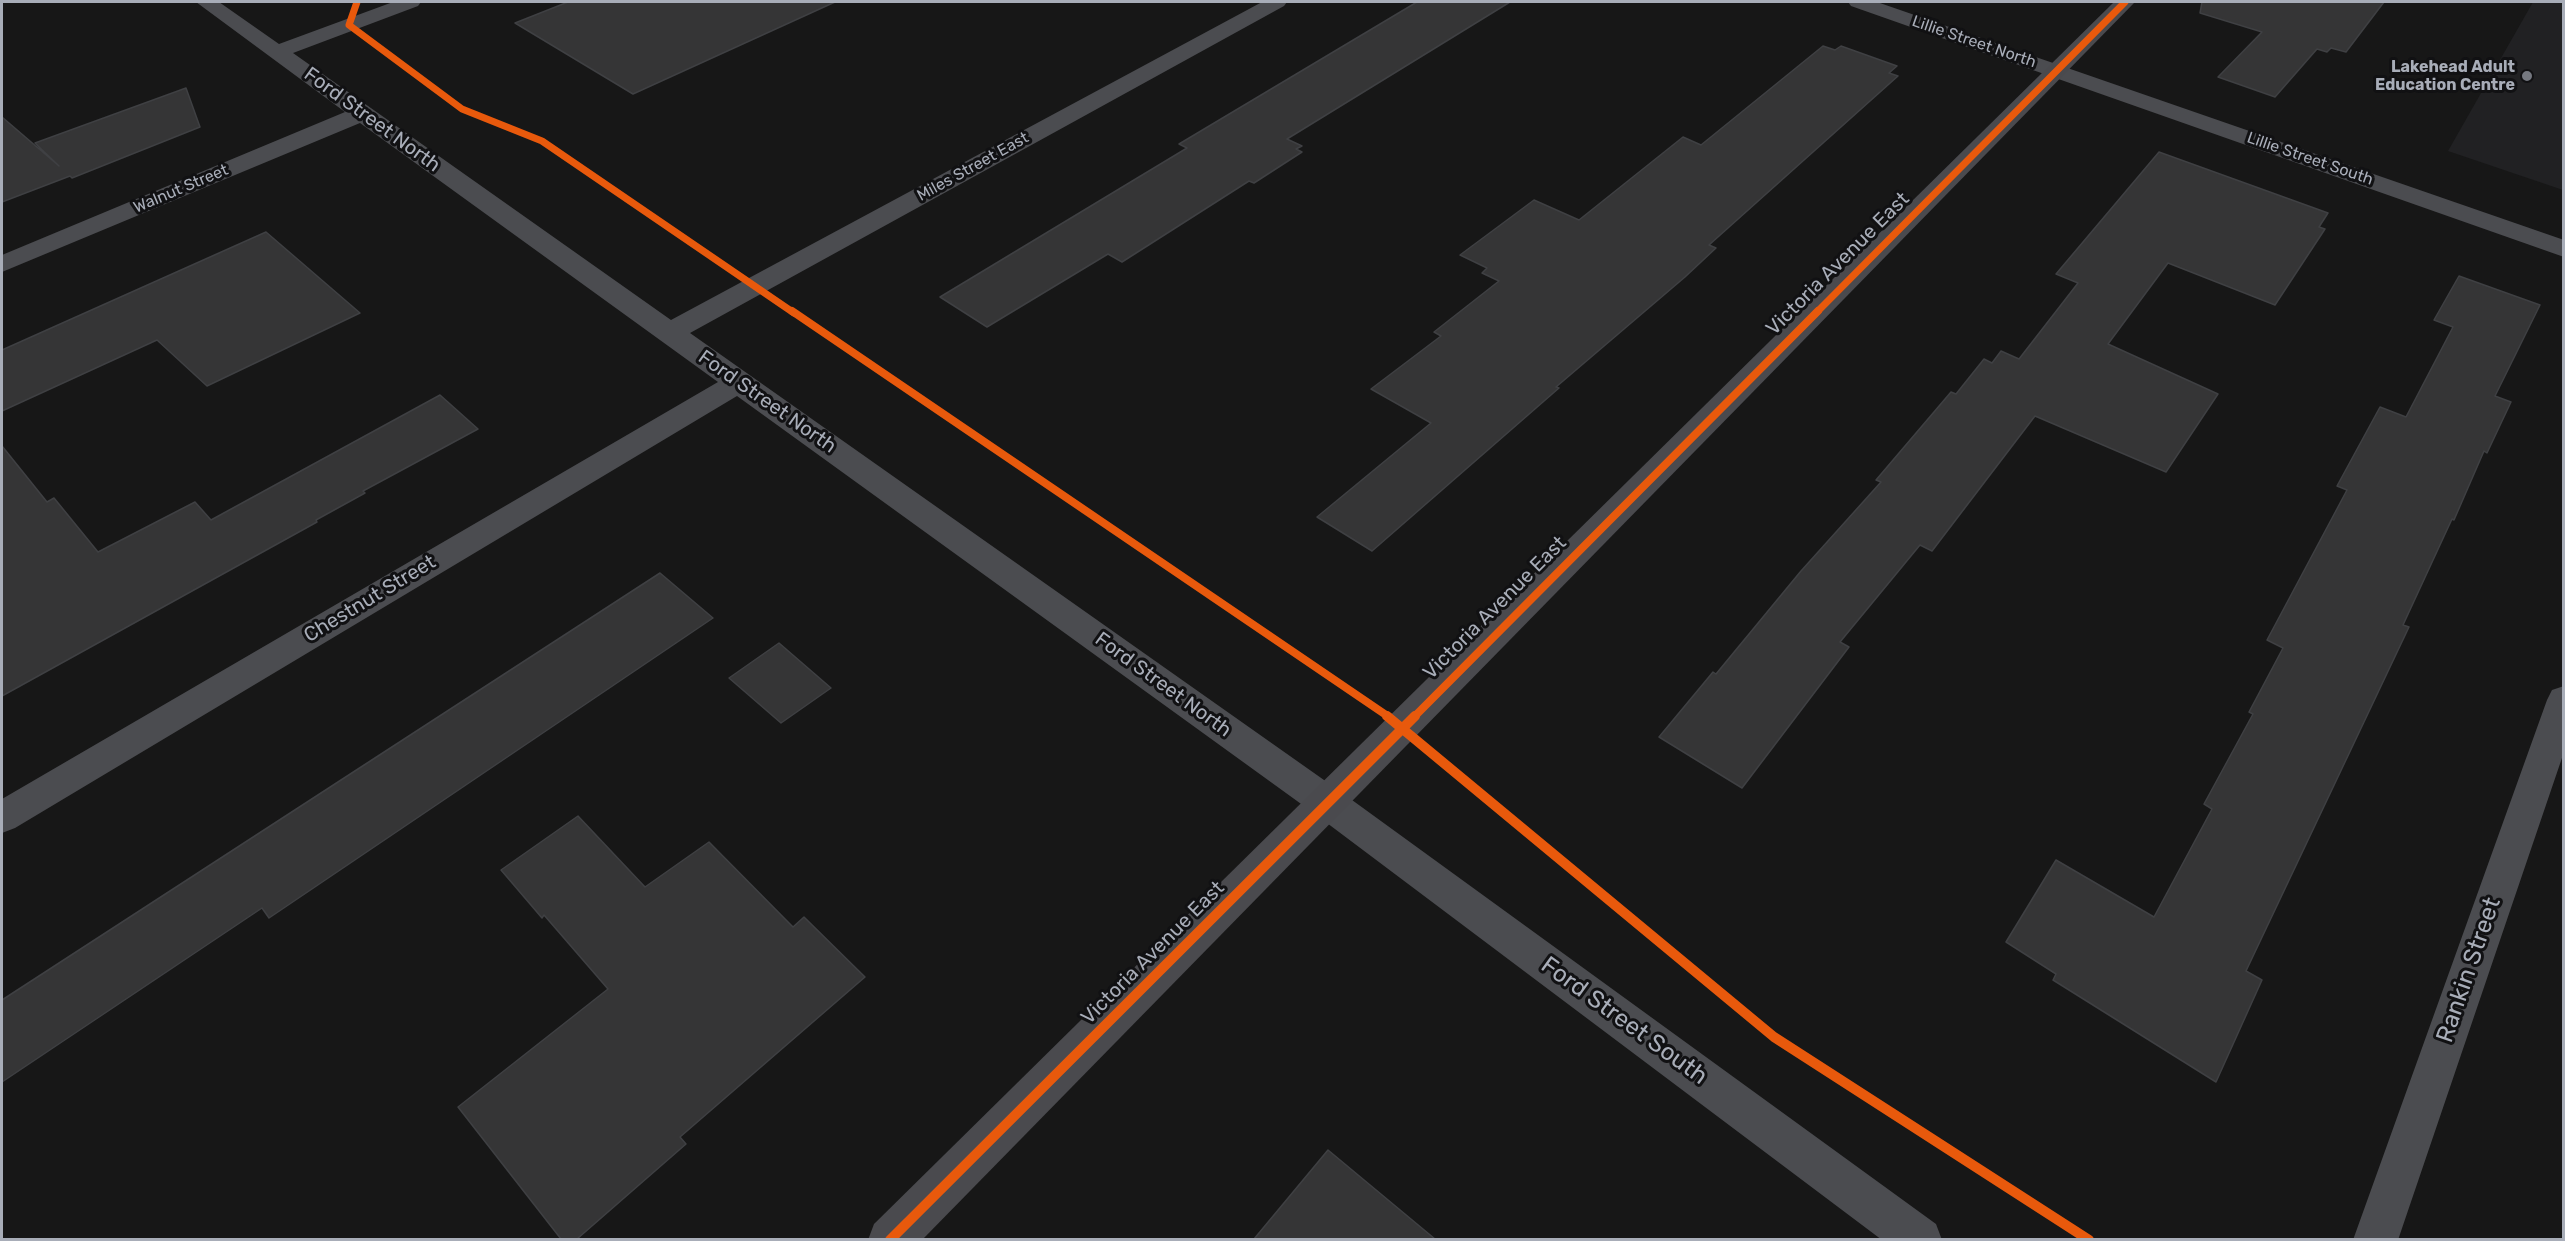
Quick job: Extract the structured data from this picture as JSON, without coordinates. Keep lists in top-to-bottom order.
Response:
{
  "streets": {
    "street": [
      "Lillie Street North",
      "Ford Street North",
      "Lillie Street South",
      "Miles Street East",
      "Walnut Street",
      "Victoria Avenue East",
      "Chestnut Street",
      "Rankin Street",
      "Ford Street South"
    ]
  },
  "crossings": [
    ["Lillie Street North", "Lillie Street South"],
    ["Lillie Street North", "Victoria Avenue East"],
    ["Ford Street North", "Miles Street East"],
    ["Ford Street North", "Walnut Street"],
    ["Ford Street North", "Victoria Avenue East"],
    ["Ford Street North", "Chestnut Street"],
    ["Ford Street North", "Ford Street South"],
    ["Lillie Street South", "Victoria Avenue East"],
    ["Victoria Avenue East", "Ford Street South"]
  ],
  "places": ["Lakehead Adult Education Centre"]
}
